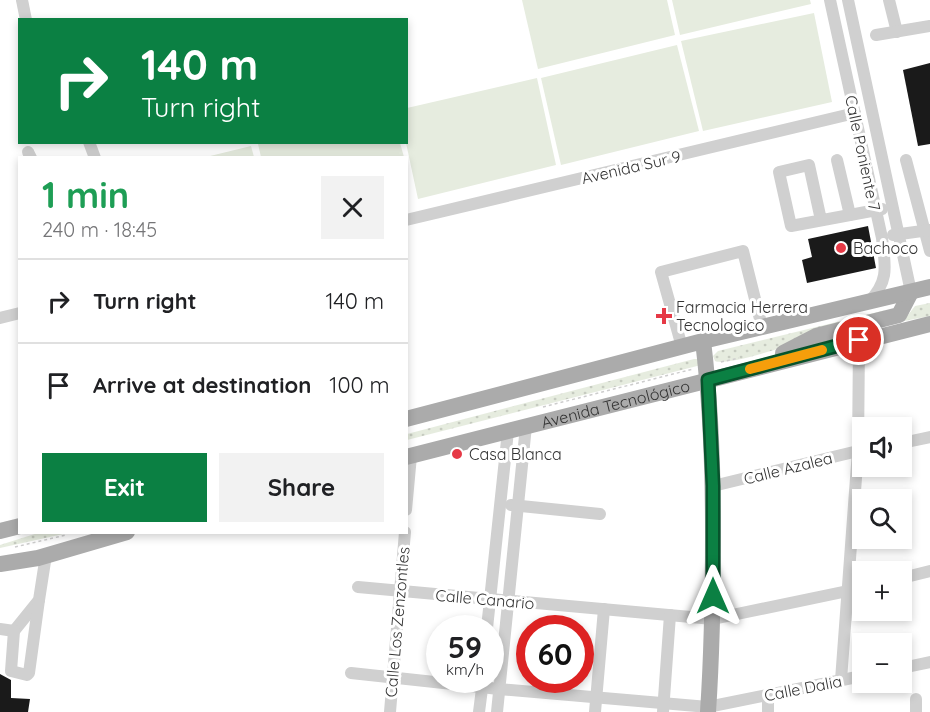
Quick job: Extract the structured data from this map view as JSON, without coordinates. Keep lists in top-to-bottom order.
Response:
{
  "streets": {
    "main road": ["Avenida Tecnológico"],
    "street": [
      "Calle Poniente 7",
      "Avenida Sur 9",
      "Calle Azalea",
      "Calle Canario",
      "Calle Los Zenzontles",
      "Calle Dalia"
    ]
  },
  "crossings": [
    ["Calle Poniente 7", "Avenida Sur 9"],
    ["Calle Canario", "Calle Los Zenzontles"],
    ["Calle Los Zenzontles", "Calle Dalia"]
  ],
  "places": {
    "other": ["Bachoco", "Casa Blanca"],
    "health": ["Farmacia Herrera Tecnologico"]
  },
  "page": {
    "turn": ["140 m", "Turn right"],
    "heading": ["1 min", "240 m · 18:45"],
    "list": [
      {
        "name": "Turn right",
        "value": "140 m"
      },
      {
        "name": "Arrive at destination",
        "value": "100 m"
      }
    ],
    "map_buttons": ["+", "−"],
    "buttons": ["Exit", "Share"],
    "speed": "59 km/h",
    "limit": "60"
  }
}
